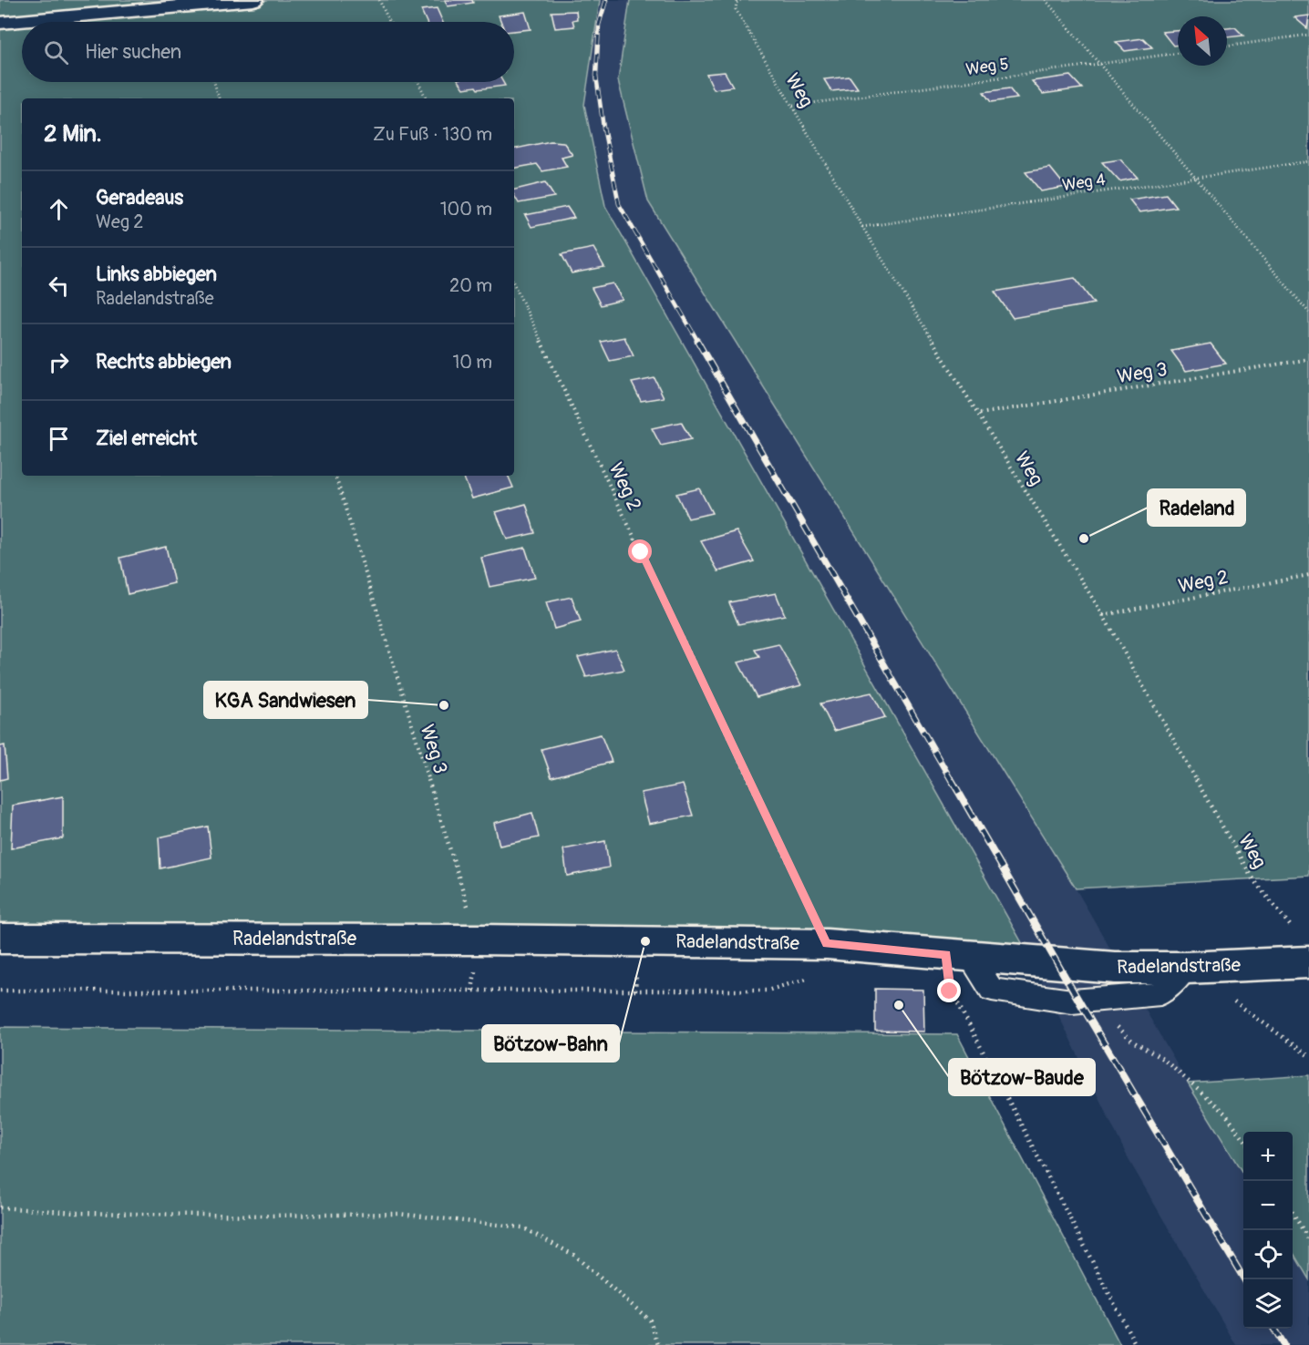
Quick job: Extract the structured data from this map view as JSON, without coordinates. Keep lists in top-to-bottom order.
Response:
{
  "streets": {
    "street": ["Radelandstraße"],
    "path": [
      "Weg 5",
      "Weg",
      "Weg 4",
      "Weg 3",
      "Weg 2"
    ]
  },
  "crossings": [
    ["Weg 5", "Weg"],
    ["Weg", "Weg 4"],
    ["Weg", "Weg 3"],
    ["Weg", "Weg 2"],
    ["Weg", "Radelandstraße"],
    ["Weg 3", "Radelandstraße"],
    ["Weg 2", "Radelandstraße"]
  ],
  "places": [
    "Radeland",
    "KGA Sandwiesen",
    "Bötzow-Bahn",
    "Bötzow-Baude"
  ],
  "north": "top left",
  "page": {
    "search": "Hier suchen",
    "heading": ["2 Min.", "Zu Fuß · 130 m"],
    "list": [
      ["Geradeaus", "Weg 2", "100 m"],
      ["Links abbiegen", "Radelandstraße", "20 m"],
      ["Rechts abbiegen", "10 m"],
      "Ziel erreicht"
    ],
    "map_buttons": ["+", "−"]
  }
}
